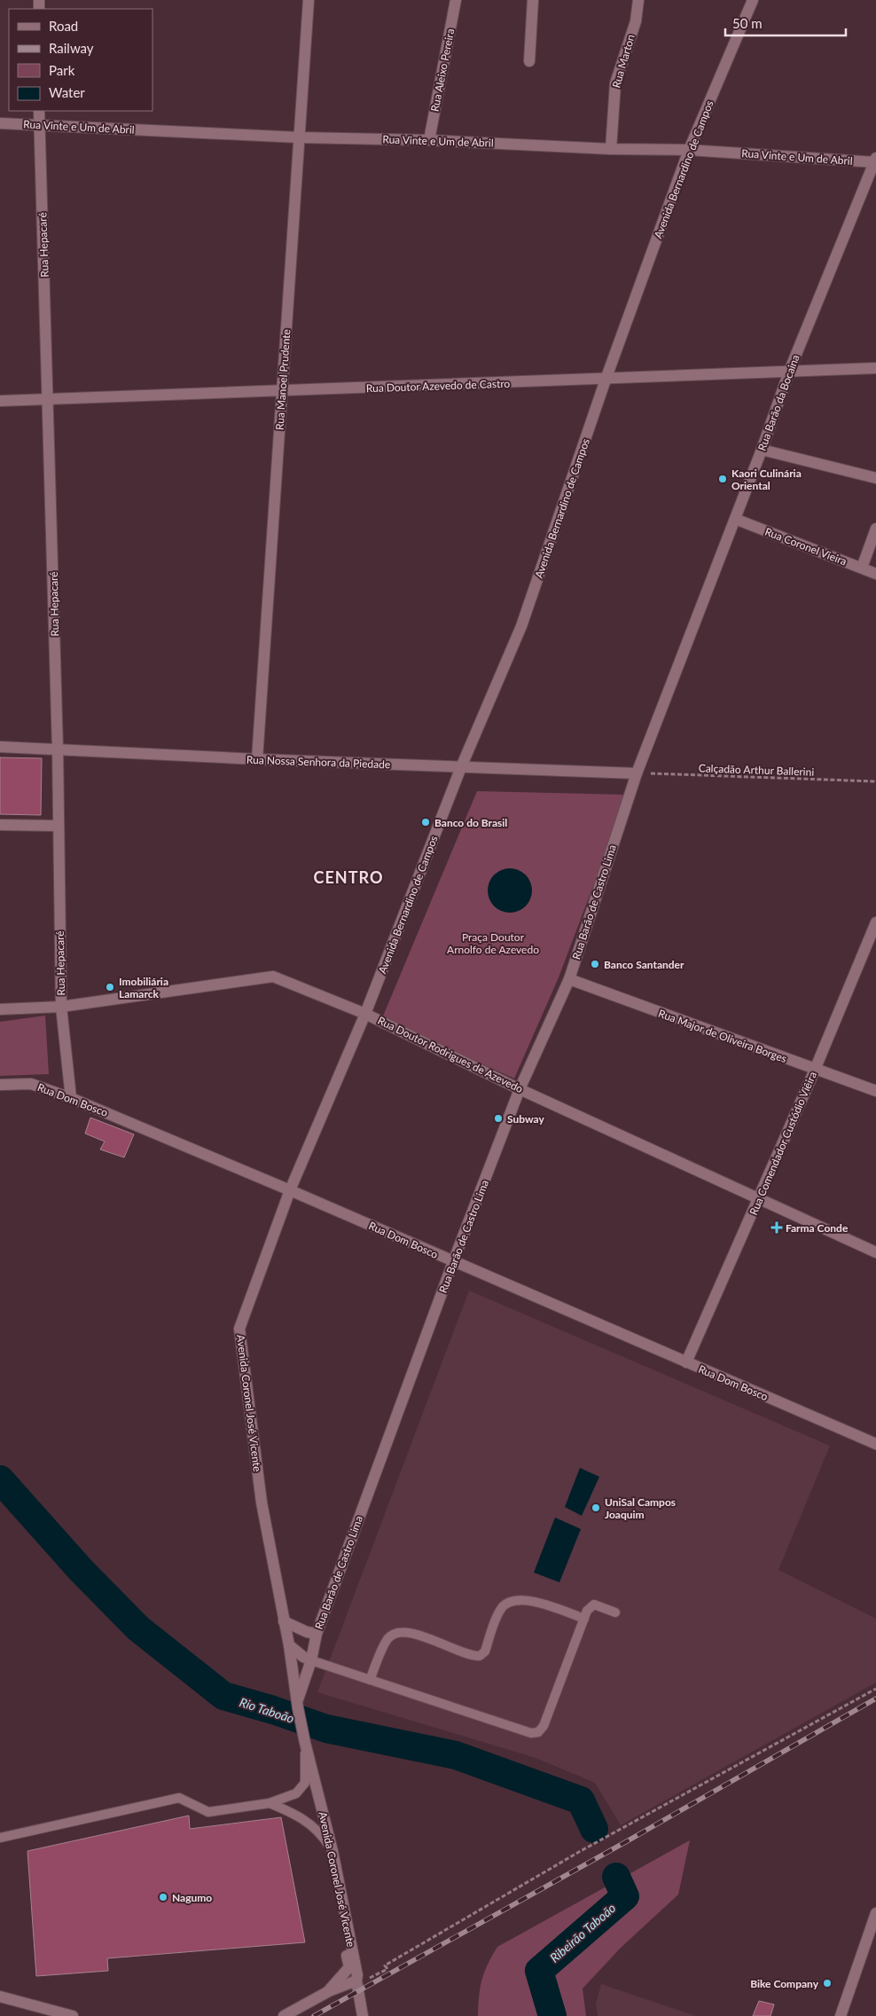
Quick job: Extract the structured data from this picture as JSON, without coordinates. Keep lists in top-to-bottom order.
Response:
{
  "streets": {
    "street": [
      "Rua Marton",
      "Rua Aleixo Pereira",
      "Rua Vinte e Um de Abril",
      "Avenida Bernardino de Campos",
      "Rua Hepacaré",
      "Rua Manoel Prudente",
      "Rua Doutor Azevedo de Castro",
      "Rua Barão da Bocaina",
      "Rua Coronel Vieira",
      "Rua Nossa Senhora da Piedade",
      "Rua Barão de Castro Lima",
      "Rua Major de Oliveira Borges",
      "Rua Doutor Rodrigues de Azevedo",
      "Rua Dom Bosco",
      "Rua Comendador Custódio Viêira",
      "Avenida Coronel José Vicente"
    ],
    "path": ["Calçadão Arthur Ballerini"]
  },
  "crossings": [
    ["Rua Marton", "Rua Vinte e Um de Abril"],
    ["Rua Aleixo Pereira", "Rua Vinte e Um de Abril"],
    ["Rua Vinte e Um de Abril", "Avenida Bernardino de Campos"],
    ["Rua Vinte e Um de Abril", "Rua Hepacaré"],
    ["Rua Vinte e Um de Abril", "Rua Manoel Prudente"],
    ["Rua Vinte e Um de Abril", "Rua Barão da Bocaina"],
    ["Avenida Bernardino de Campos", "Rua Doutor Azevedo de Castro"],
    ["Avenida Bernardino de Campos", "Rua Nossa Senhora da Piedade"],
    ["Avenida Bernardino de Campos", "Rua Doutor Rodrigues de Azevedo"],
    ["Avenida Bernardino de Campos", "Avenida Coronel José Vicente"],
    ["Rua Hepacaré", "Rua Doutor Azevedo de Castro"],
    ["Rua Hepacaré", "Rua Nossa Senhora da Piedade"],
    ["Rua Hepacaré", "Rua Doutor Rodrigues de Azevedo"],
    ["Rua Hepacaré", "Rua Dom Bosco"],
    ["Rua Manoel Prudente", "Rua Doutor Azevedo de Castro"],
    ["Rua Manoel Prudente", "Rua Nossa Senhora da Piedade"],
    ["Rua Doutor Azevedo de Castro", "Rua Barão da Bocaina"],
    ["Rua Barão da Bocaina", "Rua Coronel Vieira"],
    ["Rua Barão da Bocaina", "Rua Nossa Senhora da Piedade"],
    ["Rua Barão da Bocaina", "Calçadão Arthur Ballerini"],
    ["Rua Barão da Bocaina", "Rua Barão de Castro Lima"],
    ["Rua Nossa Senhora da Piedade", "Calçadão Arthur Ballerini"],
    ["Rua Nossa Senhora da Piedade", "Rua Barão de Castro Lima"],
    ["Calçadão Arthur Ballerini", "Rua Barão de Castro Lima"],
    ["Rua Barão de Castro Lima", "Rua Major de Oliveira Borges"],
    ["Rua Barão de Castro Lima", "Rua Doutor Rodrigues de Azevedo"],
    ["Rua Barão de Castro Lima", "Rua Dom Bosco"],
    ["Rua Barão de Castro Lima", "Avenida Coronel José Vicente"],
    ["Rua Major de Oliveira Borges", "Rua Comendador Custódio Viêira"],
    ["Rua Doutor Rodrigues de Azevedo", "Rua Comendador Custódio Viêira"],
    ["Rua Doutor Rodrigues de Azevedo", "Avenida Coronel José Vicente"],
    ["Rua Dom Bosco", "Rua Comendador Custódio Viêira"],
    ["Rua Dom Bosco", "Avenida Coronel José Vicente"]
  ],
  "districts": ["CENTRO"],
  "water": ["Rio Taboão", "Ribeirão Taboão"],
  "parks": ["Praça Doutor Arnolfo de Azevedo"],
  "places": {
    "other": [
      "Kaori Culinária Oriental",
      "Banco do Brasil",
      "Banco Santander",
      "Imobiliária Lamarck",
      "Subway",
      "UniSal Campos Joaquim",
      "Nagumo",
      "Bike Company"
    ],
    "health": ["Farma Conde"]
  },
  "legend": [
    "Road",
    "Railway",
    "Park",
    "Water"
  ],
  "scale_bar": "50 m"
}
